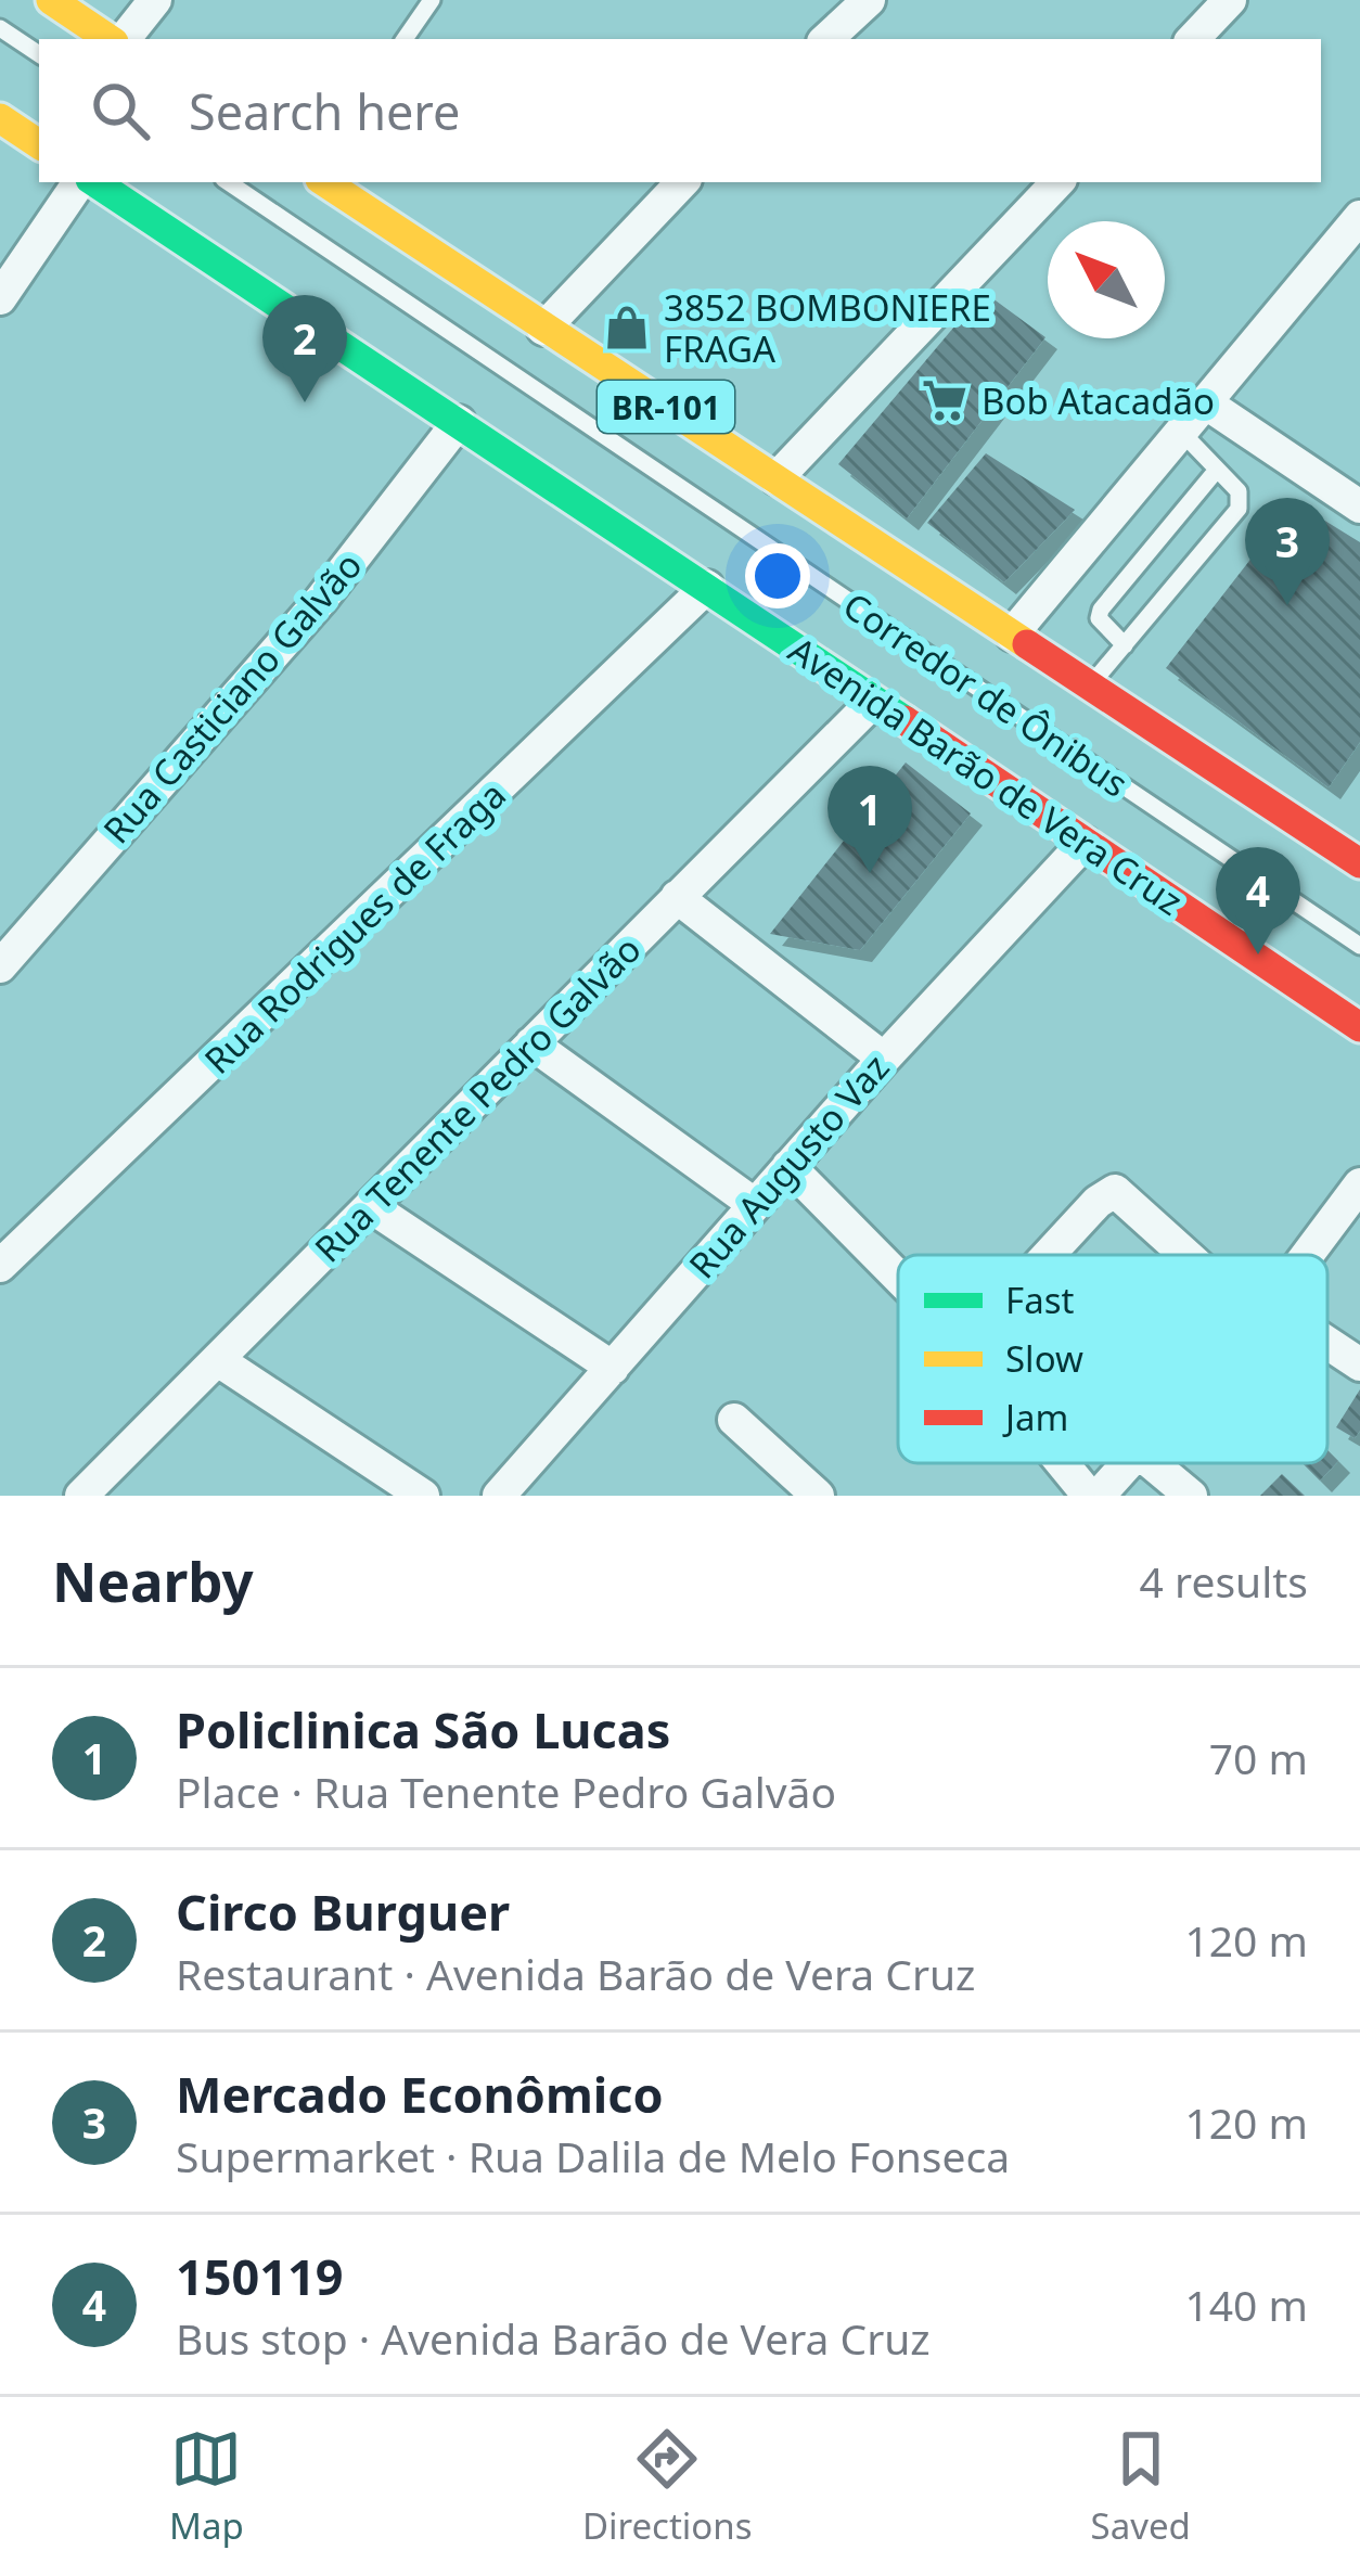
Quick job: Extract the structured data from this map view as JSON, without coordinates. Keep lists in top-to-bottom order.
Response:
{
  "streets": {
    "highway": ["BR-101", "Avenida Barão de Vera Cruz"],
    "street": [
      "Rua Casticiano Galvão",
      "Rua Rodrigues de Fraga",
      "Rua Tenente Pedro Galvão",
      "Rua Augusto Vaz"
    ],
    "lane": ["Corredor de Ônibus"]
  },
  "crossings": [
    ["Rua Casticiano Galvão", "Avenida Barão de Vera Cruz"],
    ["Avenida Barão de Vera Cruz", "Rua Rodrigues de Fraga"],
    ["Avenida Barão de Vera Cruz", "Rua Tenente Pedro Galvão"],
    ["Avenida Barão de Vera Cruz", "Rua Augusto Vaz"]
  ],
  "places": {
    "shop": ["3852 BOMBONIERE FRAGA"],
    "supermarket": ["Bob Atacadão"]
  },
  "legend": ["Fast", "Slow", "Jam"],
  "north": "top left",
  "page": {
    "search": "Search here",
    "pins": [
      "2",
      "3",
      "1",
      "4"
    ],
    "heading": ["Nearby", "4 results"],
    "list": [
      {
        "mark": "1",
        "name": "Policlinica São Lucas",
        "note": "Place · Rua Tenente Pedro Galvão",
        "value": "70 m"
      },
      {
        "mark": "2",
        "name": "Circo Burguer",
        "note": "Restaurant · Avenida Barão de Vera Cruz",
        "value": "120 m"
      },
      {
        "mark": "3",
        "name": "Mercado Econômico",
        "note": "Supermarket · Rua Dalila de Melo Fonseca",
        "value": "120 m"
      },
      {
        "mark": "4",
        "name": "150119",
        "note": "Bus stop · Avenida Barão de Vera Cruz",
        "value": "140 m"
      }
    ],
    "nav": ["Map", "Directions", "Saved"]
  }
}
